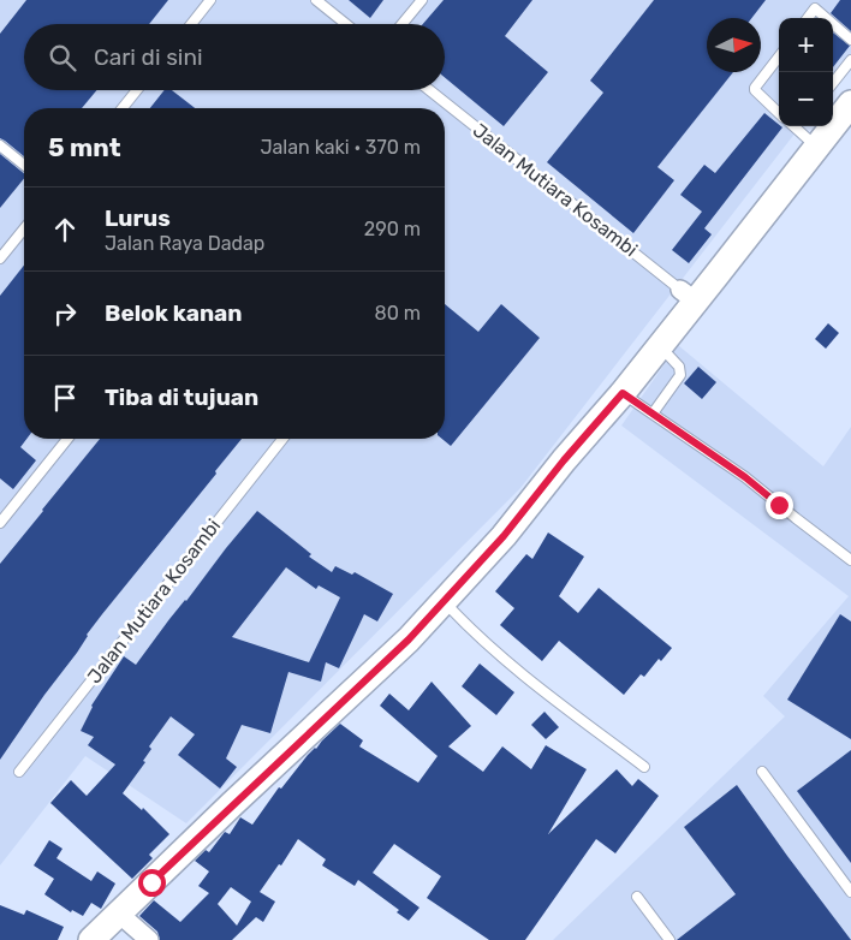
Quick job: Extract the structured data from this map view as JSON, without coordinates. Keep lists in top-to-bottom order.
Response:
{
  "streets": {
    "lane": ["Jalan Mutiara Kosambi"]
  },
  "north": "right",
  "page": {
    "map_buttons": ["+", "−"],
    "search": "Cari di sini",
    "heading": ["5 mnt", "Jalan kaki · 370 m"],
    "list": [
      ["Lurus", "Jalan Raya Dadap", "290 m"],
      ["Belok kanan", "80 m"],
      "Tiba di tujuan"
    ]
  }
}
